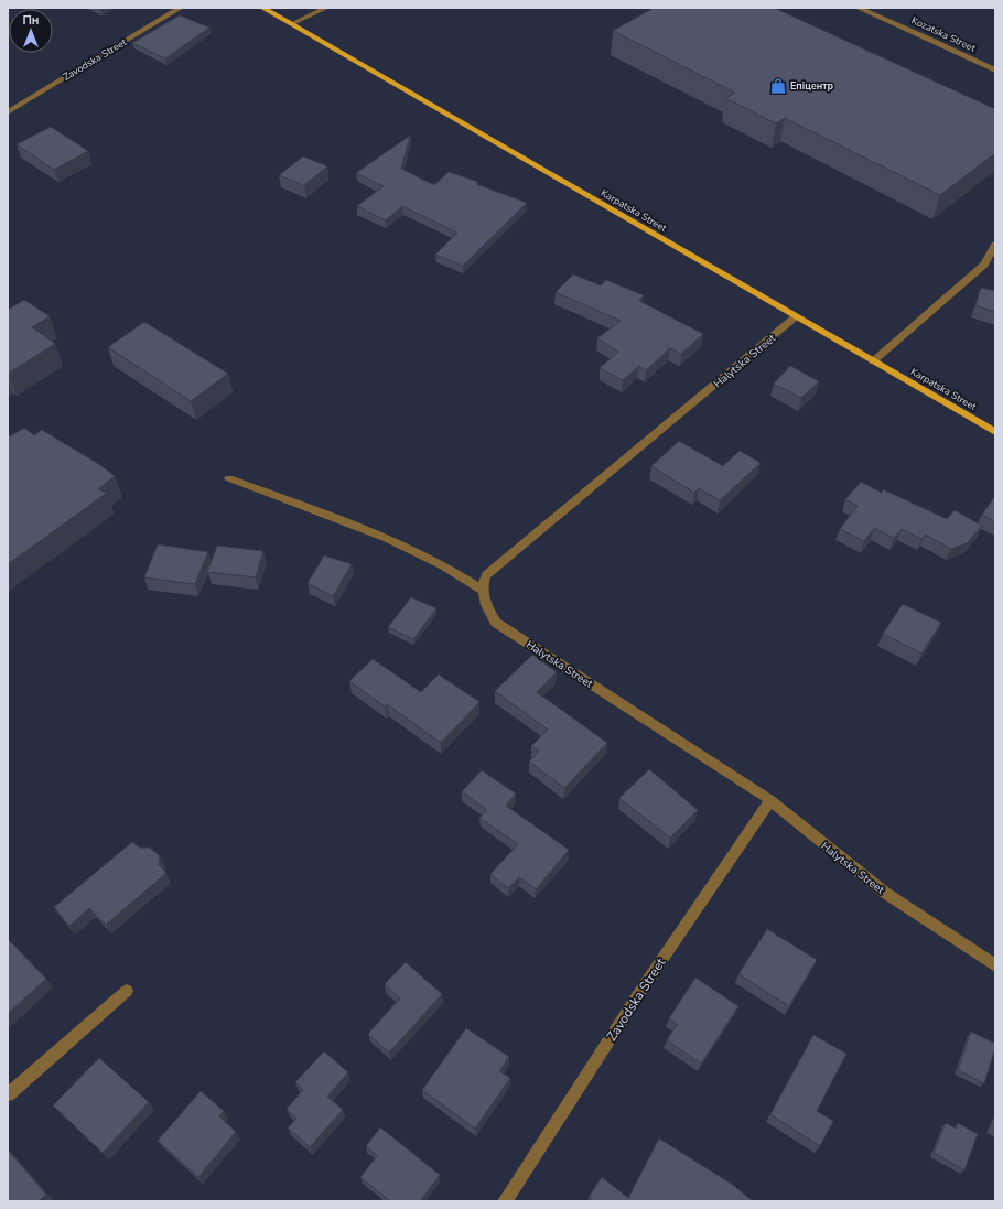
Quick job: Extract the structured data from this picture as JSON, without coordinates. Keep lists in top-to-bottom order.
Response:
{
  "streets": {
    "main road": ["Karpatska Street"],
    "street": ["Kozatska Street", "Zavodska Street", "Halytska Street"]
  },
  "crossings": [
    ["Zavodska Street", "Halytska Street"],
    ["Karpatska Street", "Halytska Street"]
  ],
  "places": {
    "shop": ["Епіцентр"]
  },
  "north": "top"
}
